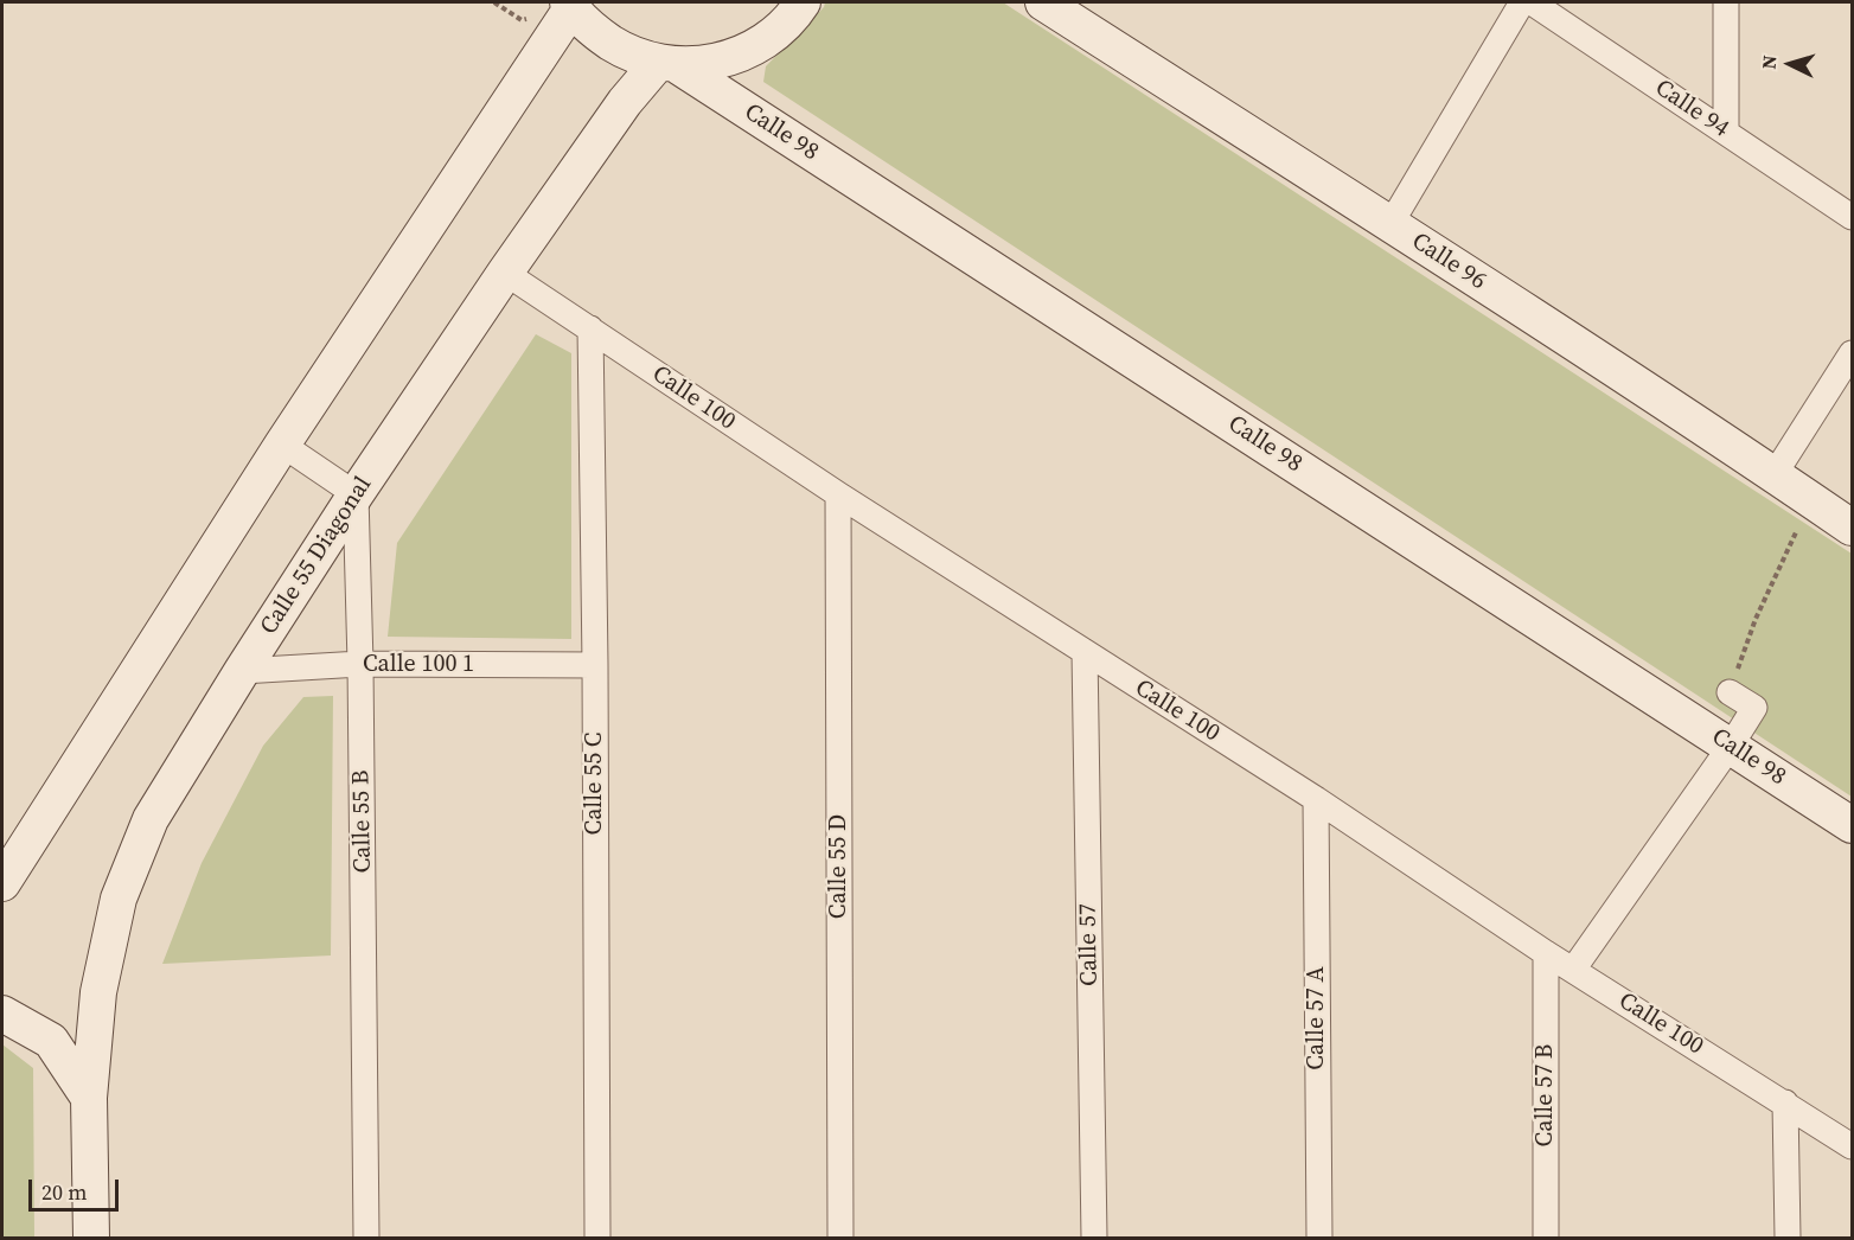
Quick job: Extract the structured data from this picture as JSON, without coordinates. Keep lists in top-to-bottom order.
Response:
{
  "streets": {
    "main road": ["Calle 98", "Calle 96", "Calle 55 Diagonal"],
    "street": [
      "Calle 94",
      "Calle 100",
      "Calle 100 1",
      "Calle 55 C",
      "Calle 55 B",
      "Calle 55 D",
      "Calle 57",
      "Calle 57 A",
      "Calle 57 B"
    ]
  },
  "crossings": [
    ["Calle 98", "Calle 55 Diagonal"],
    ["Calle 100", "Calle 55 Diagonal"],
    ["Calle 100", "Calle 55 C"],
    ["Calle 100", "Calle 55 D"],
    ["Calle 100", "Calle 57"],
    ["Calle 100", "Calle 57 A"],
    ["Calle 100", "Calle 57 B"],
    ["Calle 55 Diagonal", "Calle 100 1"],
    ["Calle 55 Diagonal", "Calle 55 B"],
    ["Calle 100 1", "Calle 55 C"],
    ["Calle 100 1", "Calle 55 B"]
  ],
  "scale_bar": "20 m",
  "north": "left"
}
